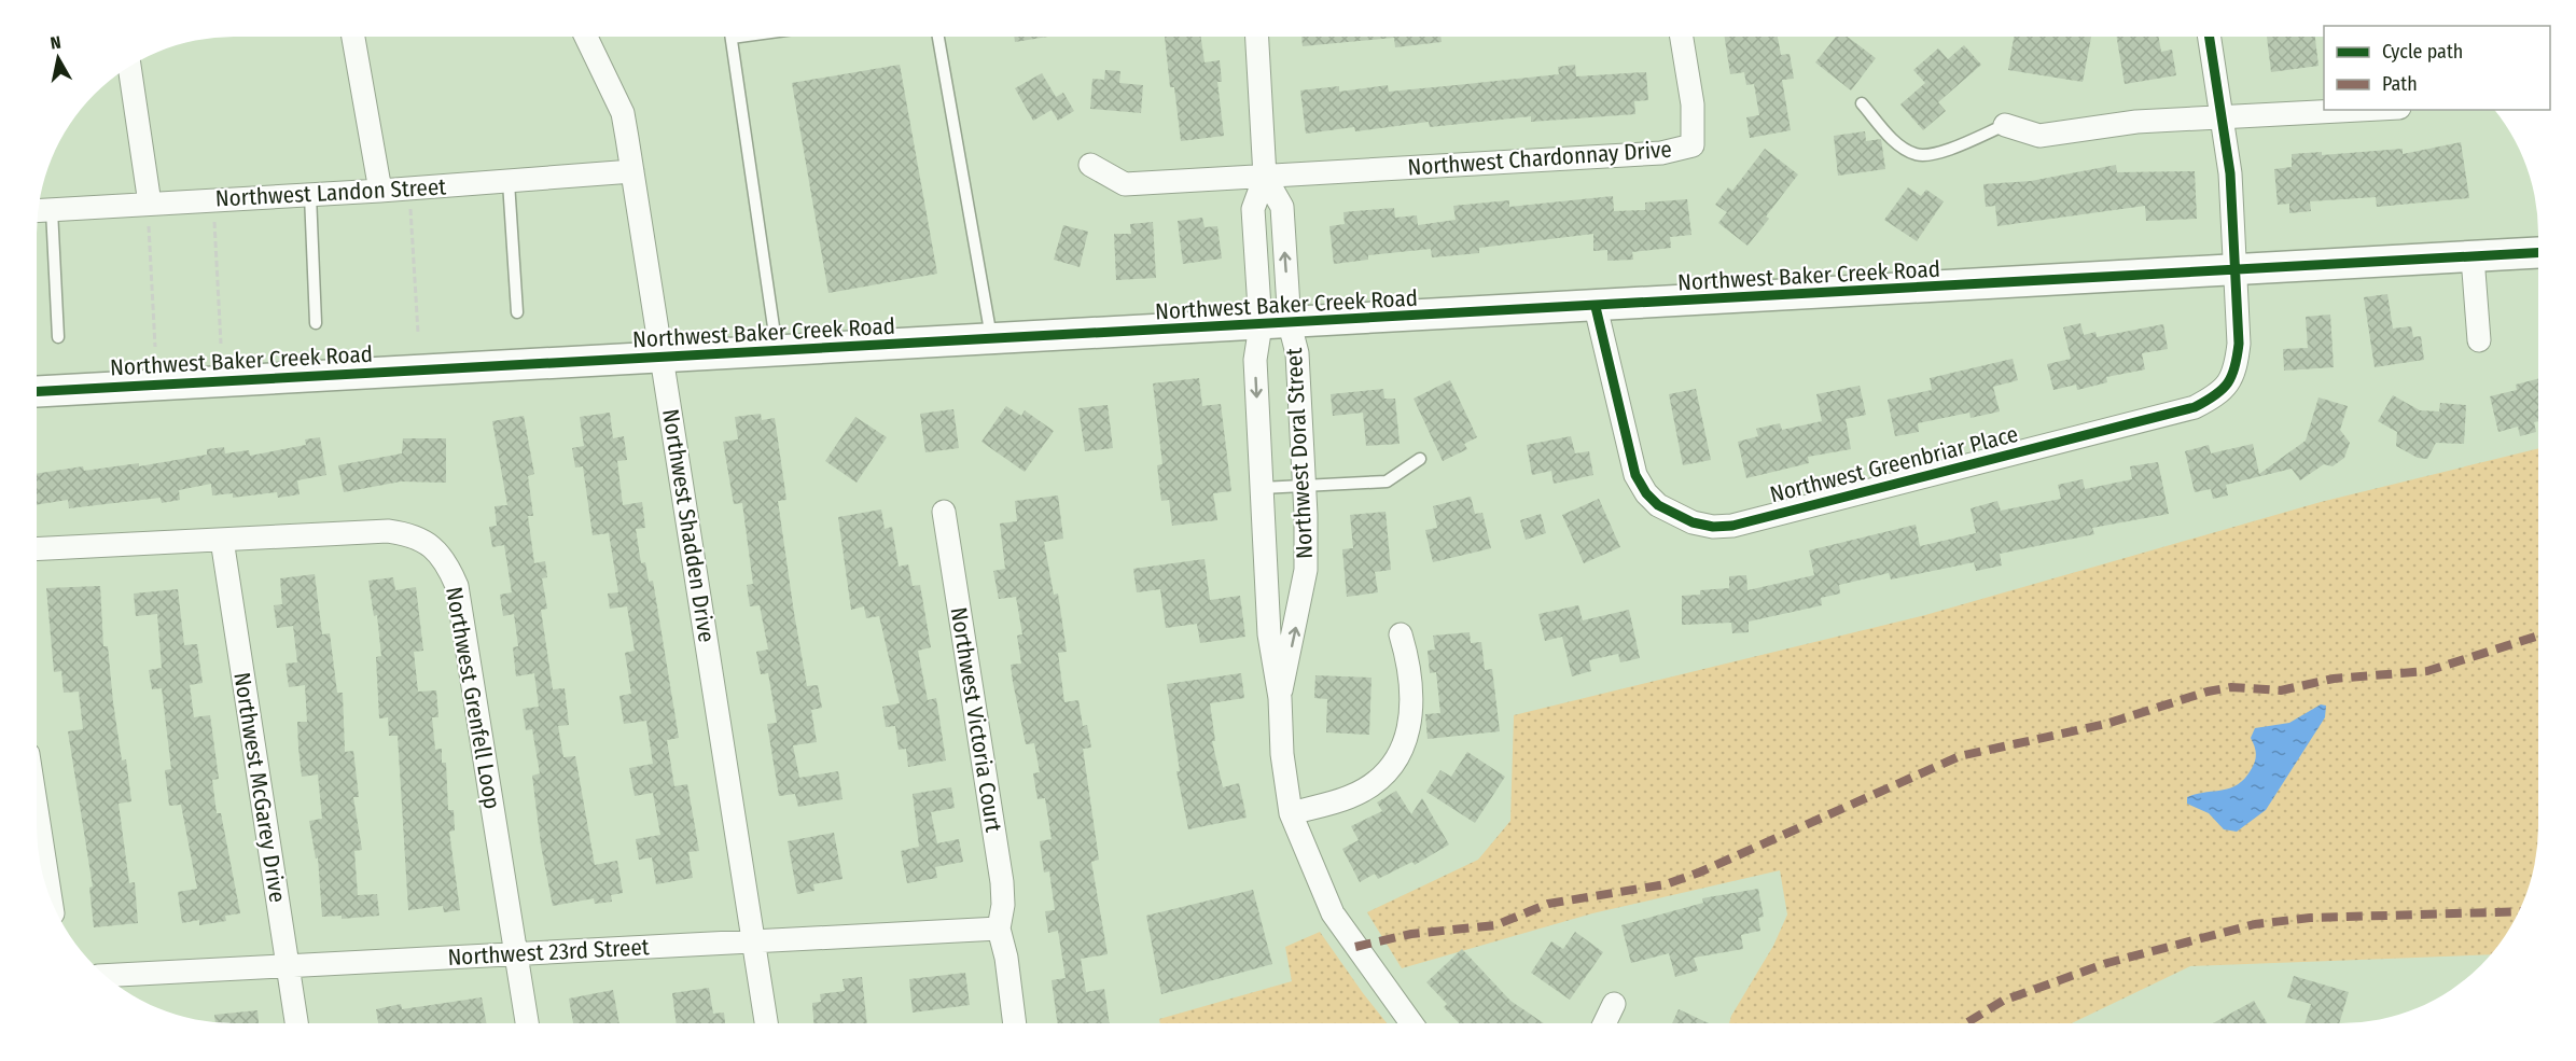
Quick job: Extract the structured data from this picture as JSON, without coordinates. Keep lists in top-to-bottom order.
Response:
{
  "streets": {
    "main road": ["Northwest Baker Creek Road"],
    "street": [
      "Northwest Chardonnay Drive",
      "Northwest Landon Street",
      "Northwest Doral Street",
      "Northwest Greenbriar Place",
      "Northwest Shadden Drive",
      "Northwest Grenfell Loop",
      "Northwest Victoria Court",
      "Northwest McGarey Drive",
      "Northwest 23rd Street"
    ]
  },
  "crossings": [
    ["Northwest Landon Street", "Northwest Shadden Drive"],
    ["Northwest Baker Creek Road", "Northwest Doral Street"],
    ["Northwest Baker Creek Road", "Northwest Greenbriar Place"],
    ["Northwest Baker Creek Road", "Northwest Shadden Drive"],
    ["Northwest Shadden Drive", "Northwest 23rd Street"],
    ["Northwest Grenfell Loop", "Northwest McGarey Drive"],
    ["Northwest Grenfell Loop", "Northwest 23rd Street"],
    ["Northwest Victoria Court", "Northwest 23rd Street"],
    ["Northwest McGarey Drive", "Northwest 23rd Street"]
  ],
  "legend": ["Cycle path", "Path"],
  "north": "top"
}
